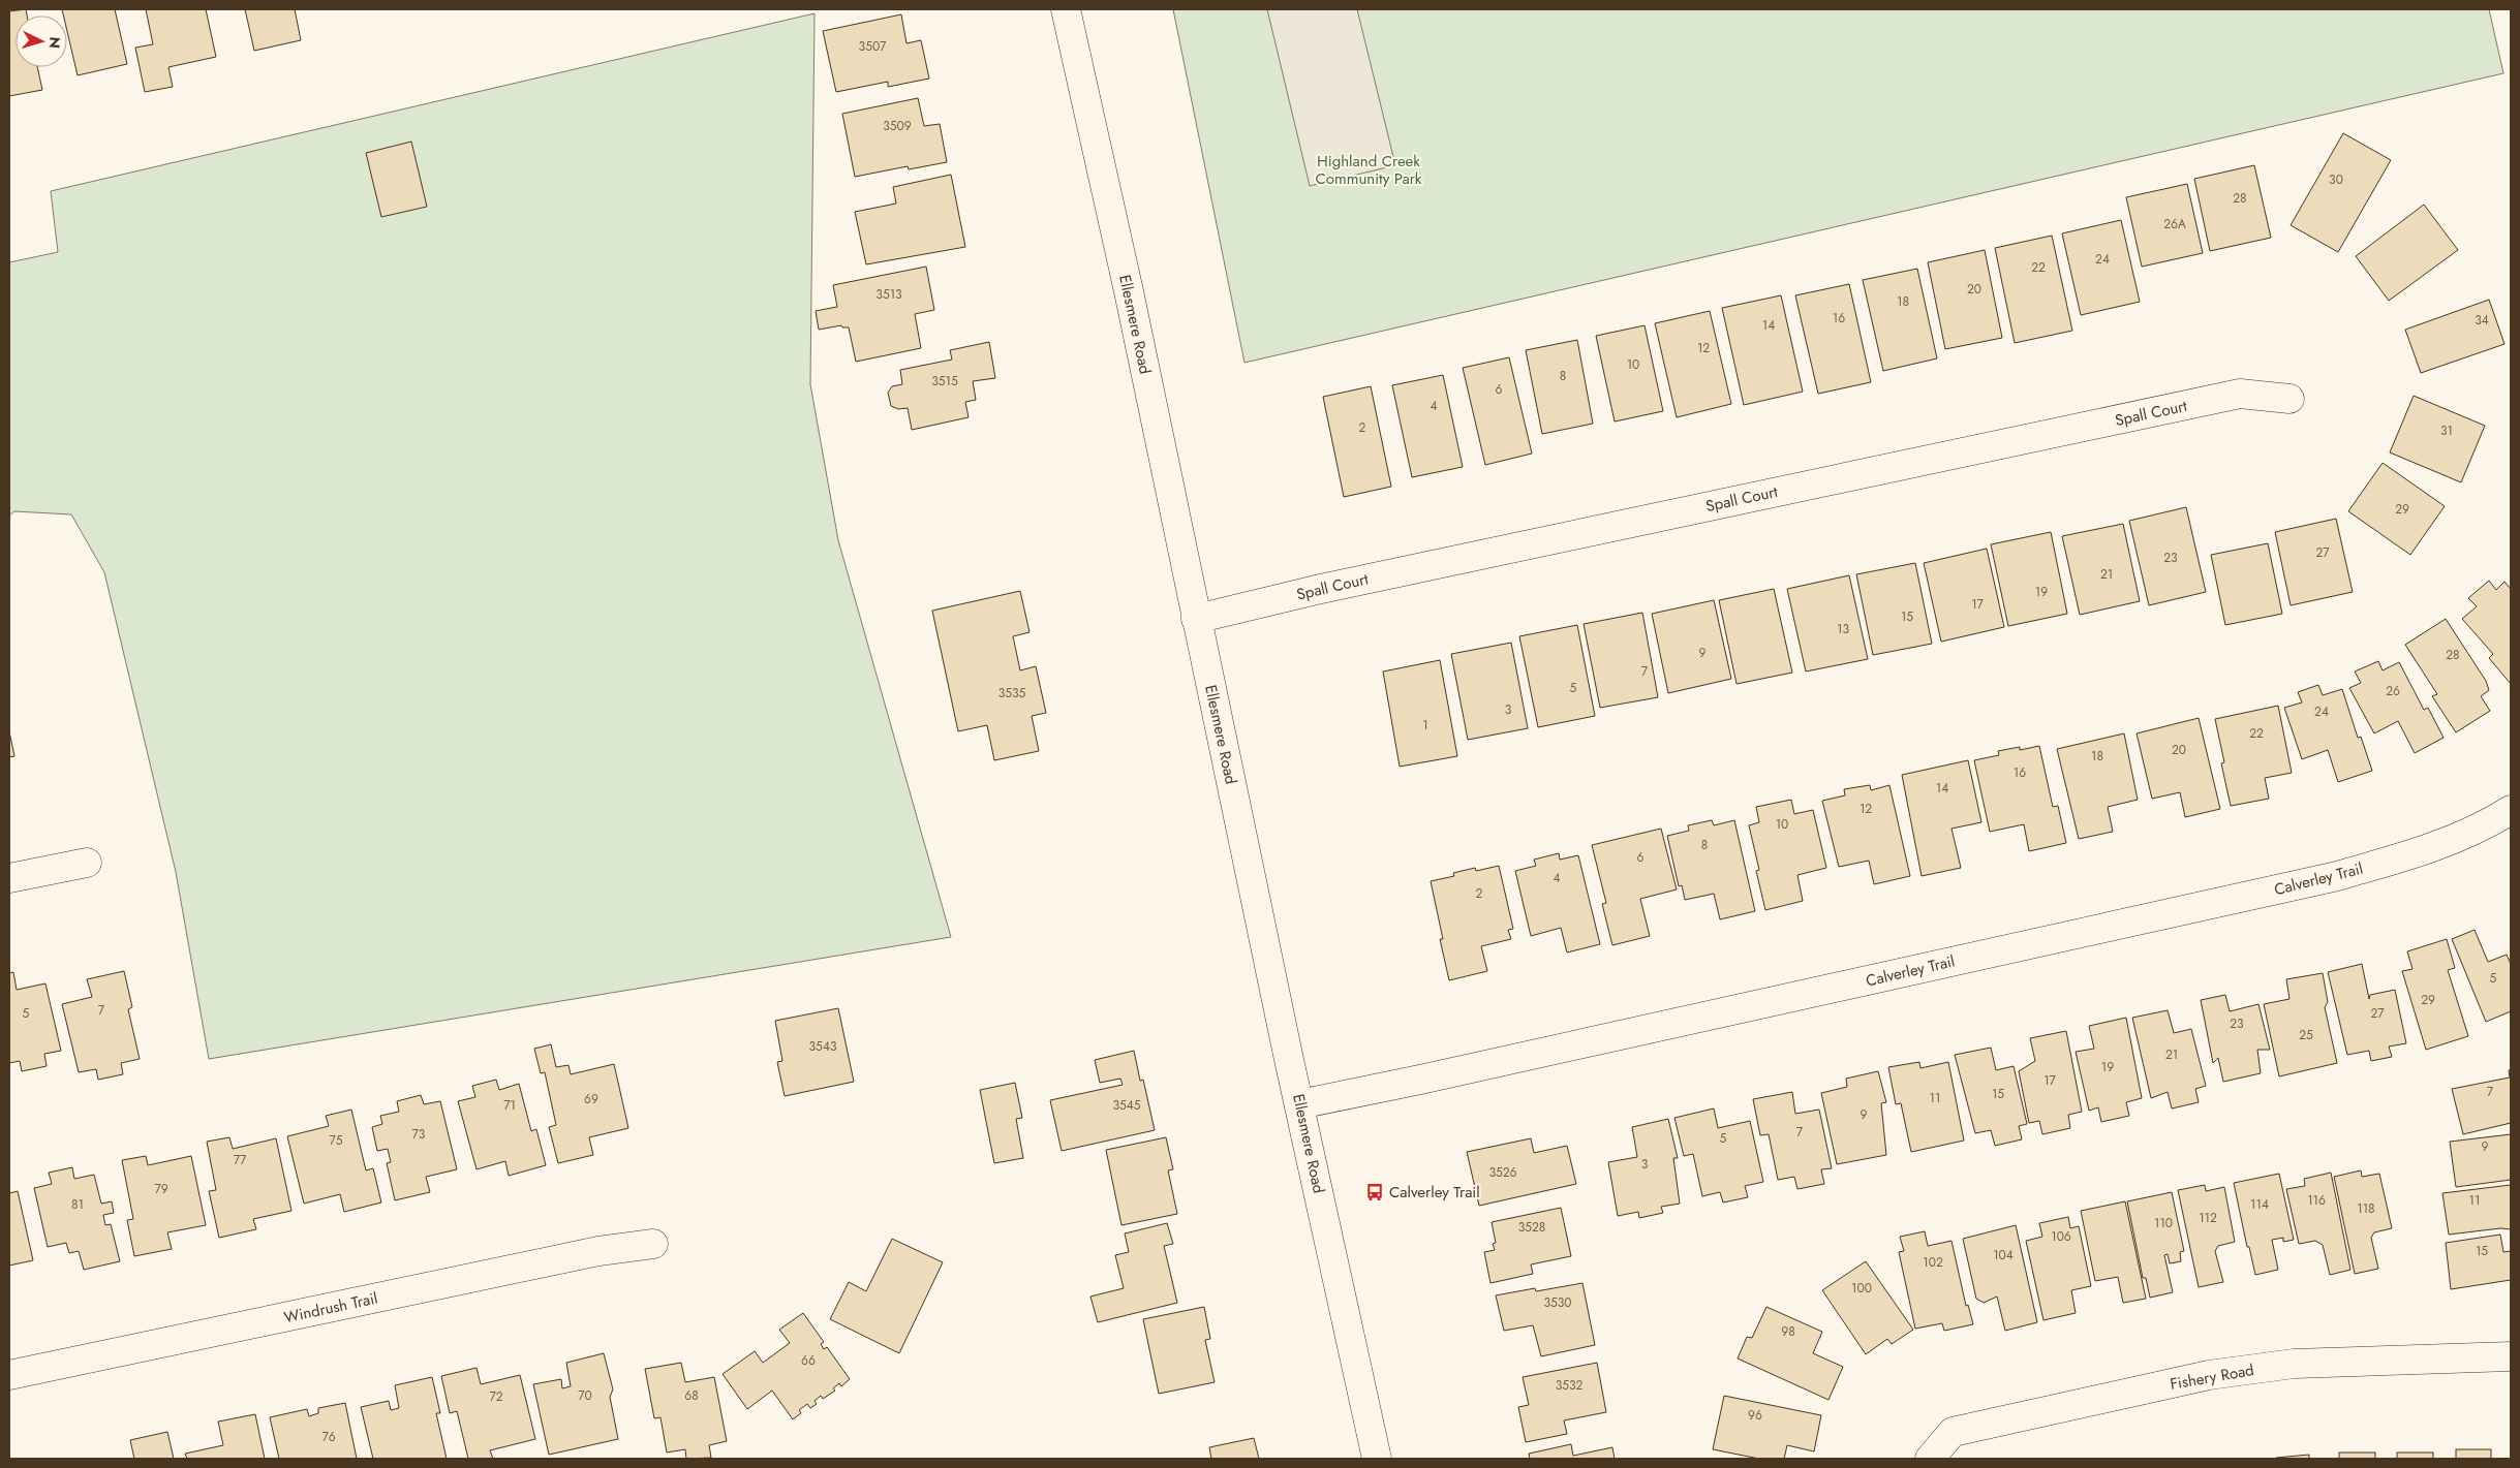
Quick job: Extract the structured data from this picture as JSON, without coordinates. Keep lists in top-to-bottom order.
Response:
{
  "streets": {
    "street": [
      "Ellesmere Road",
      "Spall Court",
      "Calverley Trail",
      "Windrush Trail",
      "Fishery Road"
    ]
  },
  "crossings": [
    ["Ellesmere Road", "Spall Court"],
    ["Ellesmere Road", "Calverley Trail"]
  ],
  "parks": ["Highland Creek Community Park"],
  "places": {
    "bus stop": ["Calverley Trail"]
  },
  "house_numbers": [
    "3507",
    "3509",
    "30",
    "28",
    "26A",
    "24",
    "22",
    "20",
    "3513",
    "18",
    "16",
    "34",
    "14",
    "12",
    "10",
    "8",
    "3515",
    "6",
    "4",
    "2",
    "31",
    "29",
    "27",
    "23",
    "21",
    "19",
    "17",
    "15",
    "13",
    "9",
    "28",
    "7",
    "5",
    "26",
    "3535",
    "3",
    "24",
    "1",
    "22",
    "20",
    "18",
    "16",
    "14",
    "12",
    "10",
    "8",
    "6",
    "4",
    "2",
    "5",
    "29",
    "7",
    "5",
    "27",
    "23",
    "25",
    "3543",
    "21",
    "19",
    "17",
    "7",
    "15",
    "11",
    "69",
    "71",
    "3545",
    "9",
    "7",
    "73",
    "5",
    "75",
    "9",
    "77",
    "3",
    "3526",
    "79",
    "116",
    "11",
    "81",
    "114",
    "118",
    "112",
    "110",
    "3528",
    "106",
    "15",
    "104",
    "102",
    "100",
    "3530",
    "98",
    "66",
    "3532",
    "70",
    "68",
    "72",
    "96",
    "76"
  ],
  "north": "right"
}
